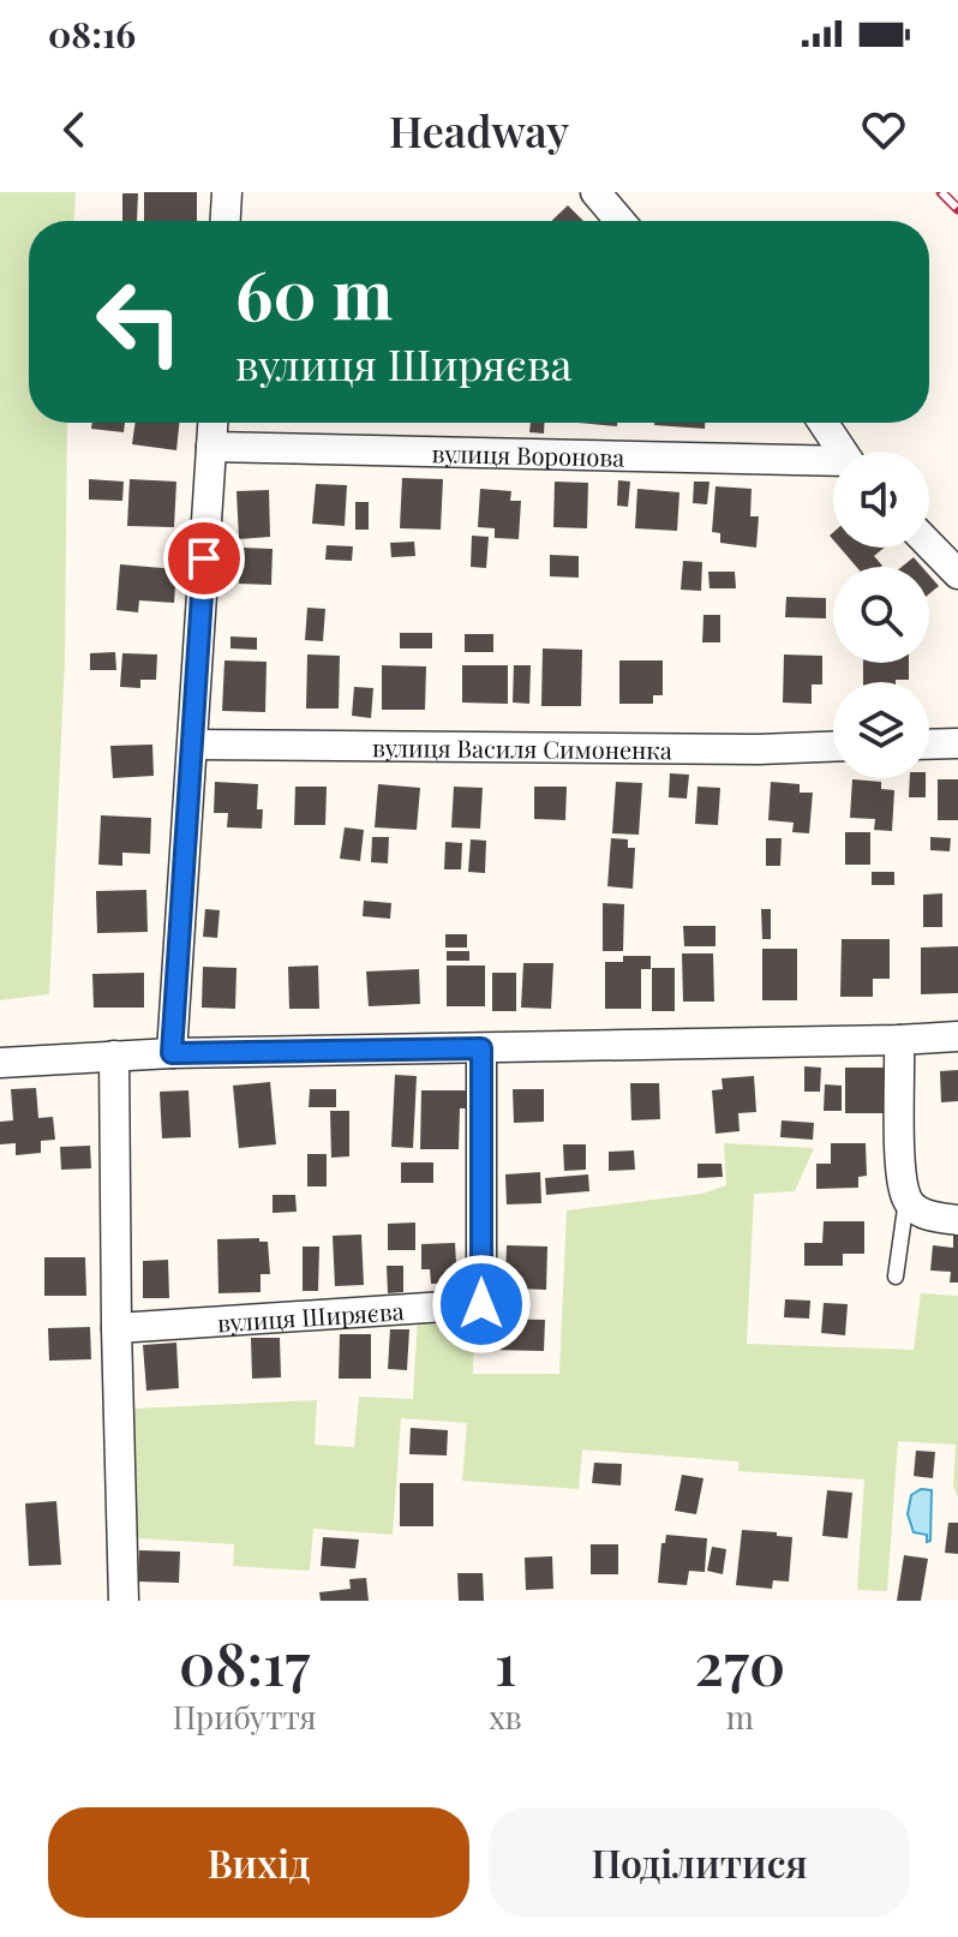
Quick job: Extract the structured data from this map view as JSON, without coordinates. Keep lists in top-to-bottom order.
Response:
{
  "streets": {
    "street": ["вулиця Воронова", "вулиця Василя Симоненка", "вулиця Ширяєва"]
  },
  "page": {
    "status": "08:16",
    "header": "Headway",
    "turn": ["60 m", "вулиця Ширяєва"],
    "eta": [
      "08:17",
      "Прибуття",
      "1",
      "хв",
      "270",
      "m"
    ],
    "buttons": ["Вихід", "Поділитися"]
  }
}
